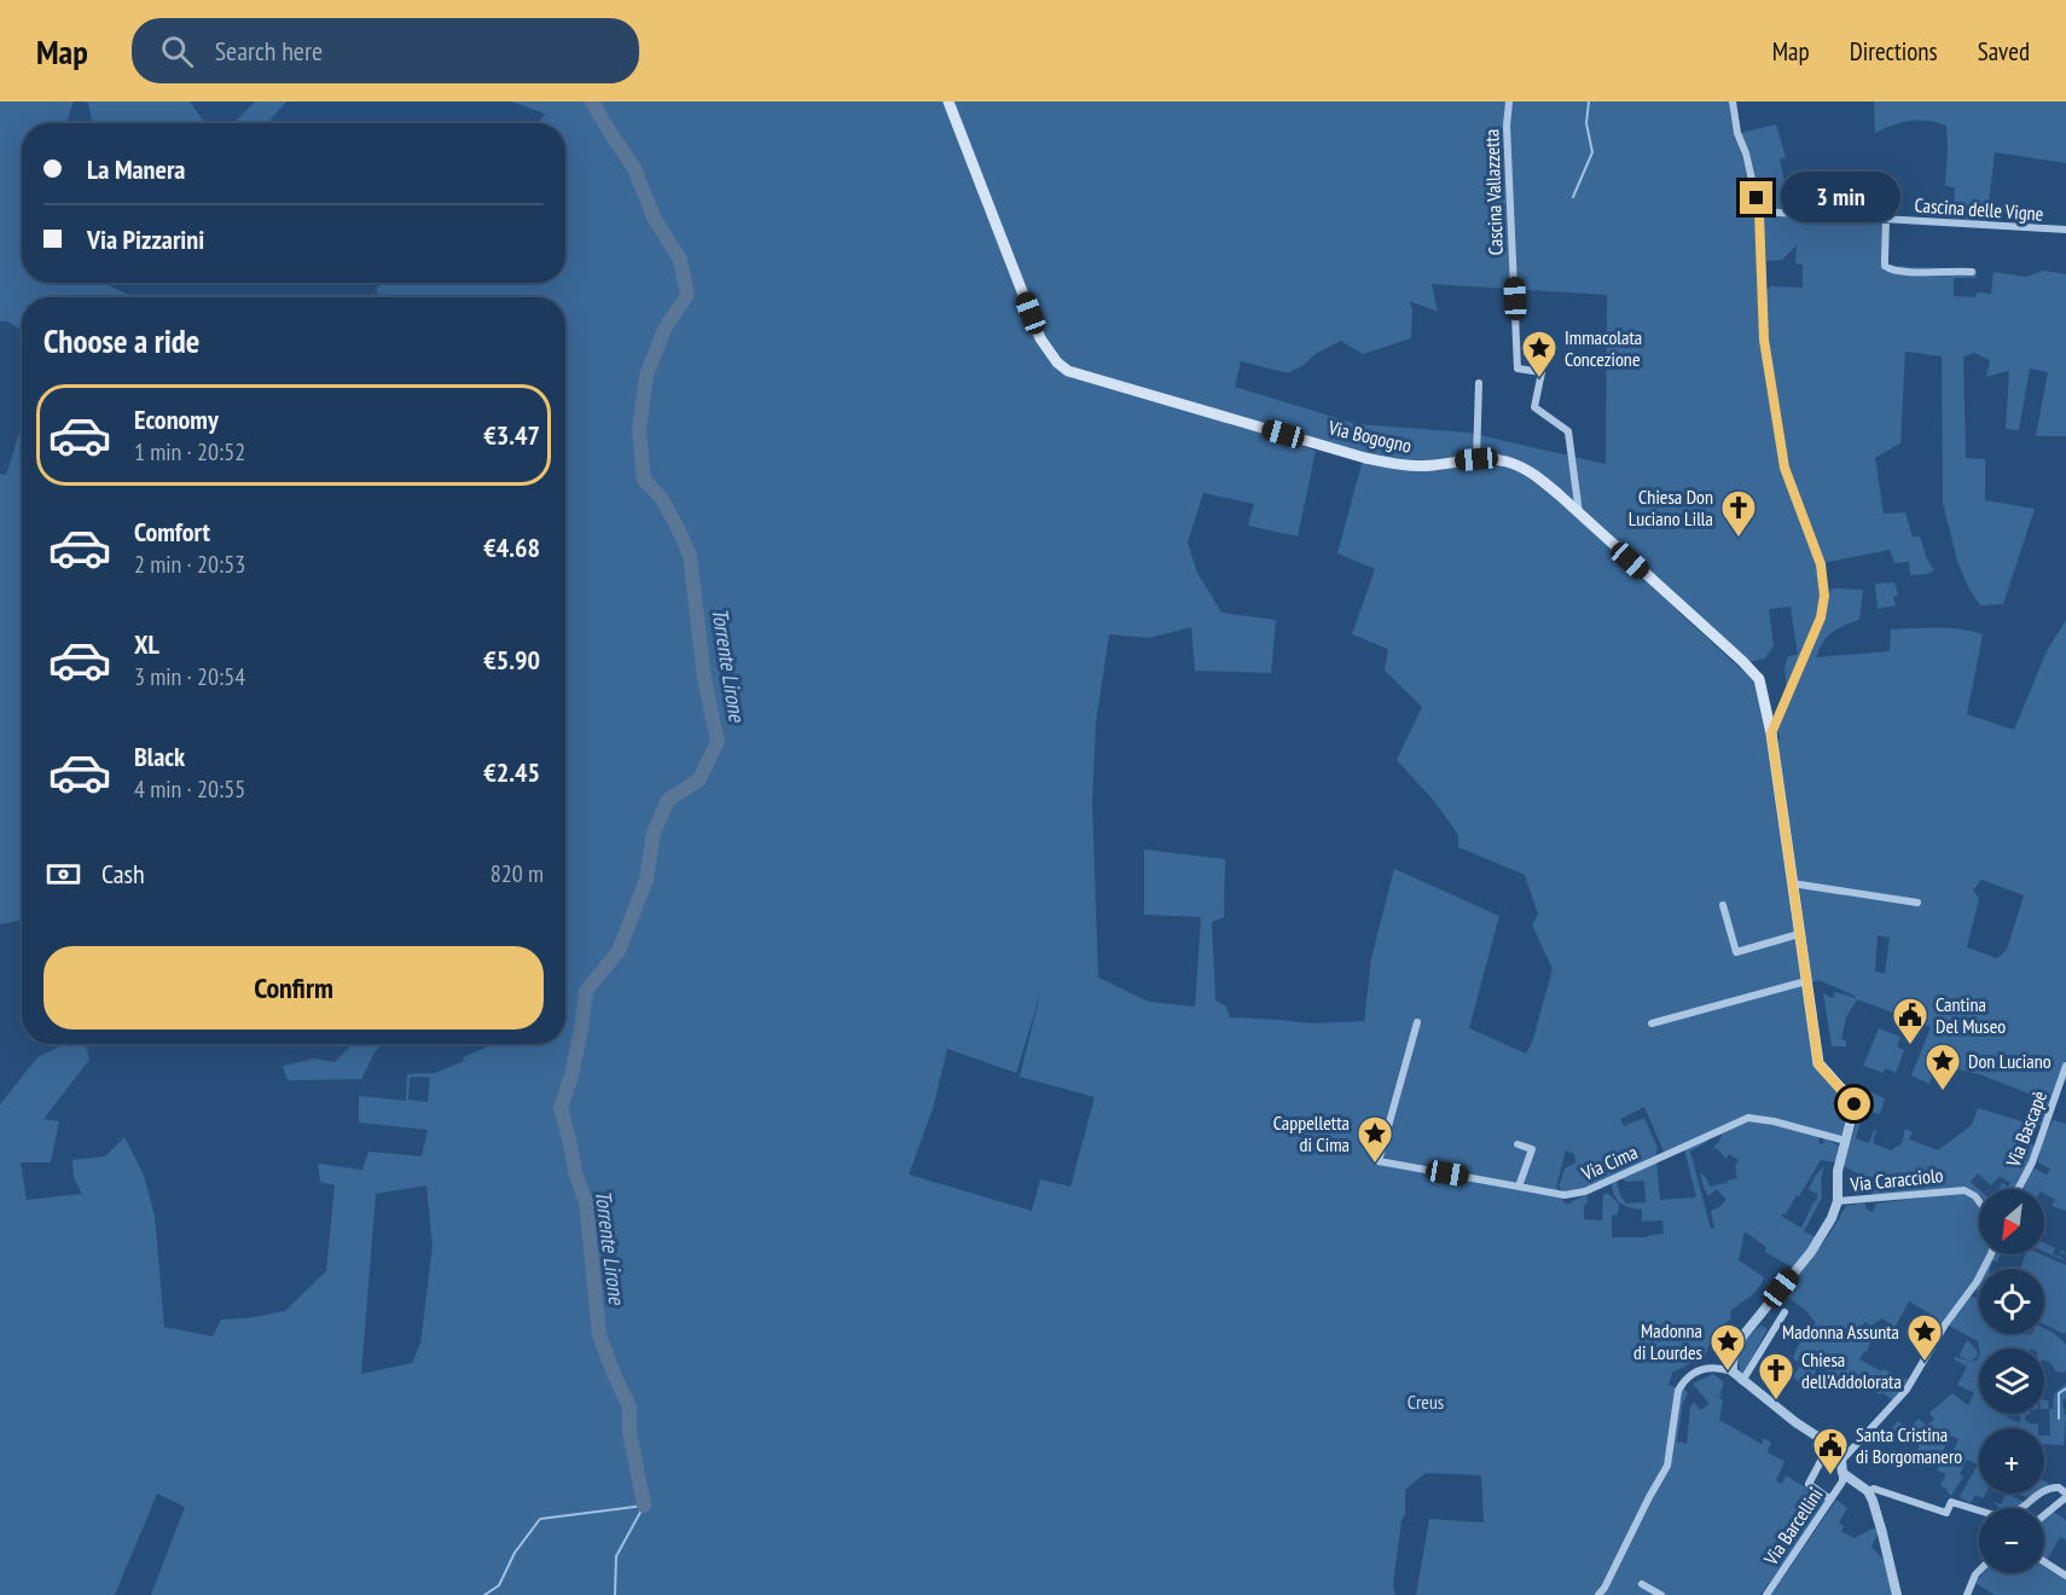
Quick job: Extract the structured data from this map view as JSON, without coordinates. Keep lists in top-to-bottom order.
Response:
{
  "streets": {
    "main road": ["Via Bogogno"],
    "street": [
      "Cascina Vallazzetta",
      "Cascina delle Vigne",
      "Via Bascapè",
      "Via Cima",
      "Via Caracciolo",
      "Via Barcellini"
    ]
  },
  "crossings": [
    ["Cascina Vallazzetta", "Via Bogogno"]
  ],
  "water": ["Torrente Lirone"],
  "parks": ["Creus"],
  "places": {
    "place": [
      "Immacolata Concezione",
      "Don Luciano",
      "Cappelletta di Cima",
      "Madonna Assunta",
      "Madonna di Lourdes"
    ],
    "church": ["Chiesa Don Luciano Lilla", "Chiesa dell'Addolorata"],
    "public building": ["Cantina Del Museo", "Santa Cristina di Borgomanero"]
  },
  "north": "bottom left",
  "page": {
    "header": "Map",
    "search": "Search here",
    "nav": ["Map", "Directions", "Saved"],
    "banner": ["La Manera", "Via Pizzarini"],
    "bubble": "3 min",
    "heading": "Choose a ride",
    "list": [
      {
        "name": "Economy",
        "note": "1 min · 20:52",
        "value": "€3.47"
      },
      {
        "name": "Comfort",
        "note": "2 min · 20:53",
        "value": "€4.68"
      },
      {
        "name": "XL",
        "note": "3 min · 20:54",
        "value": "€5.90"
      },
      {
        "name": "Black",
        "note": "4 min · 20:55",
        "value": "€2.45"
      }
    ],
    "pay": ["Cash", "820 m"],
    "buttons": "Confirm",
    "map_buttons": ["+", "−"]
  }
}
